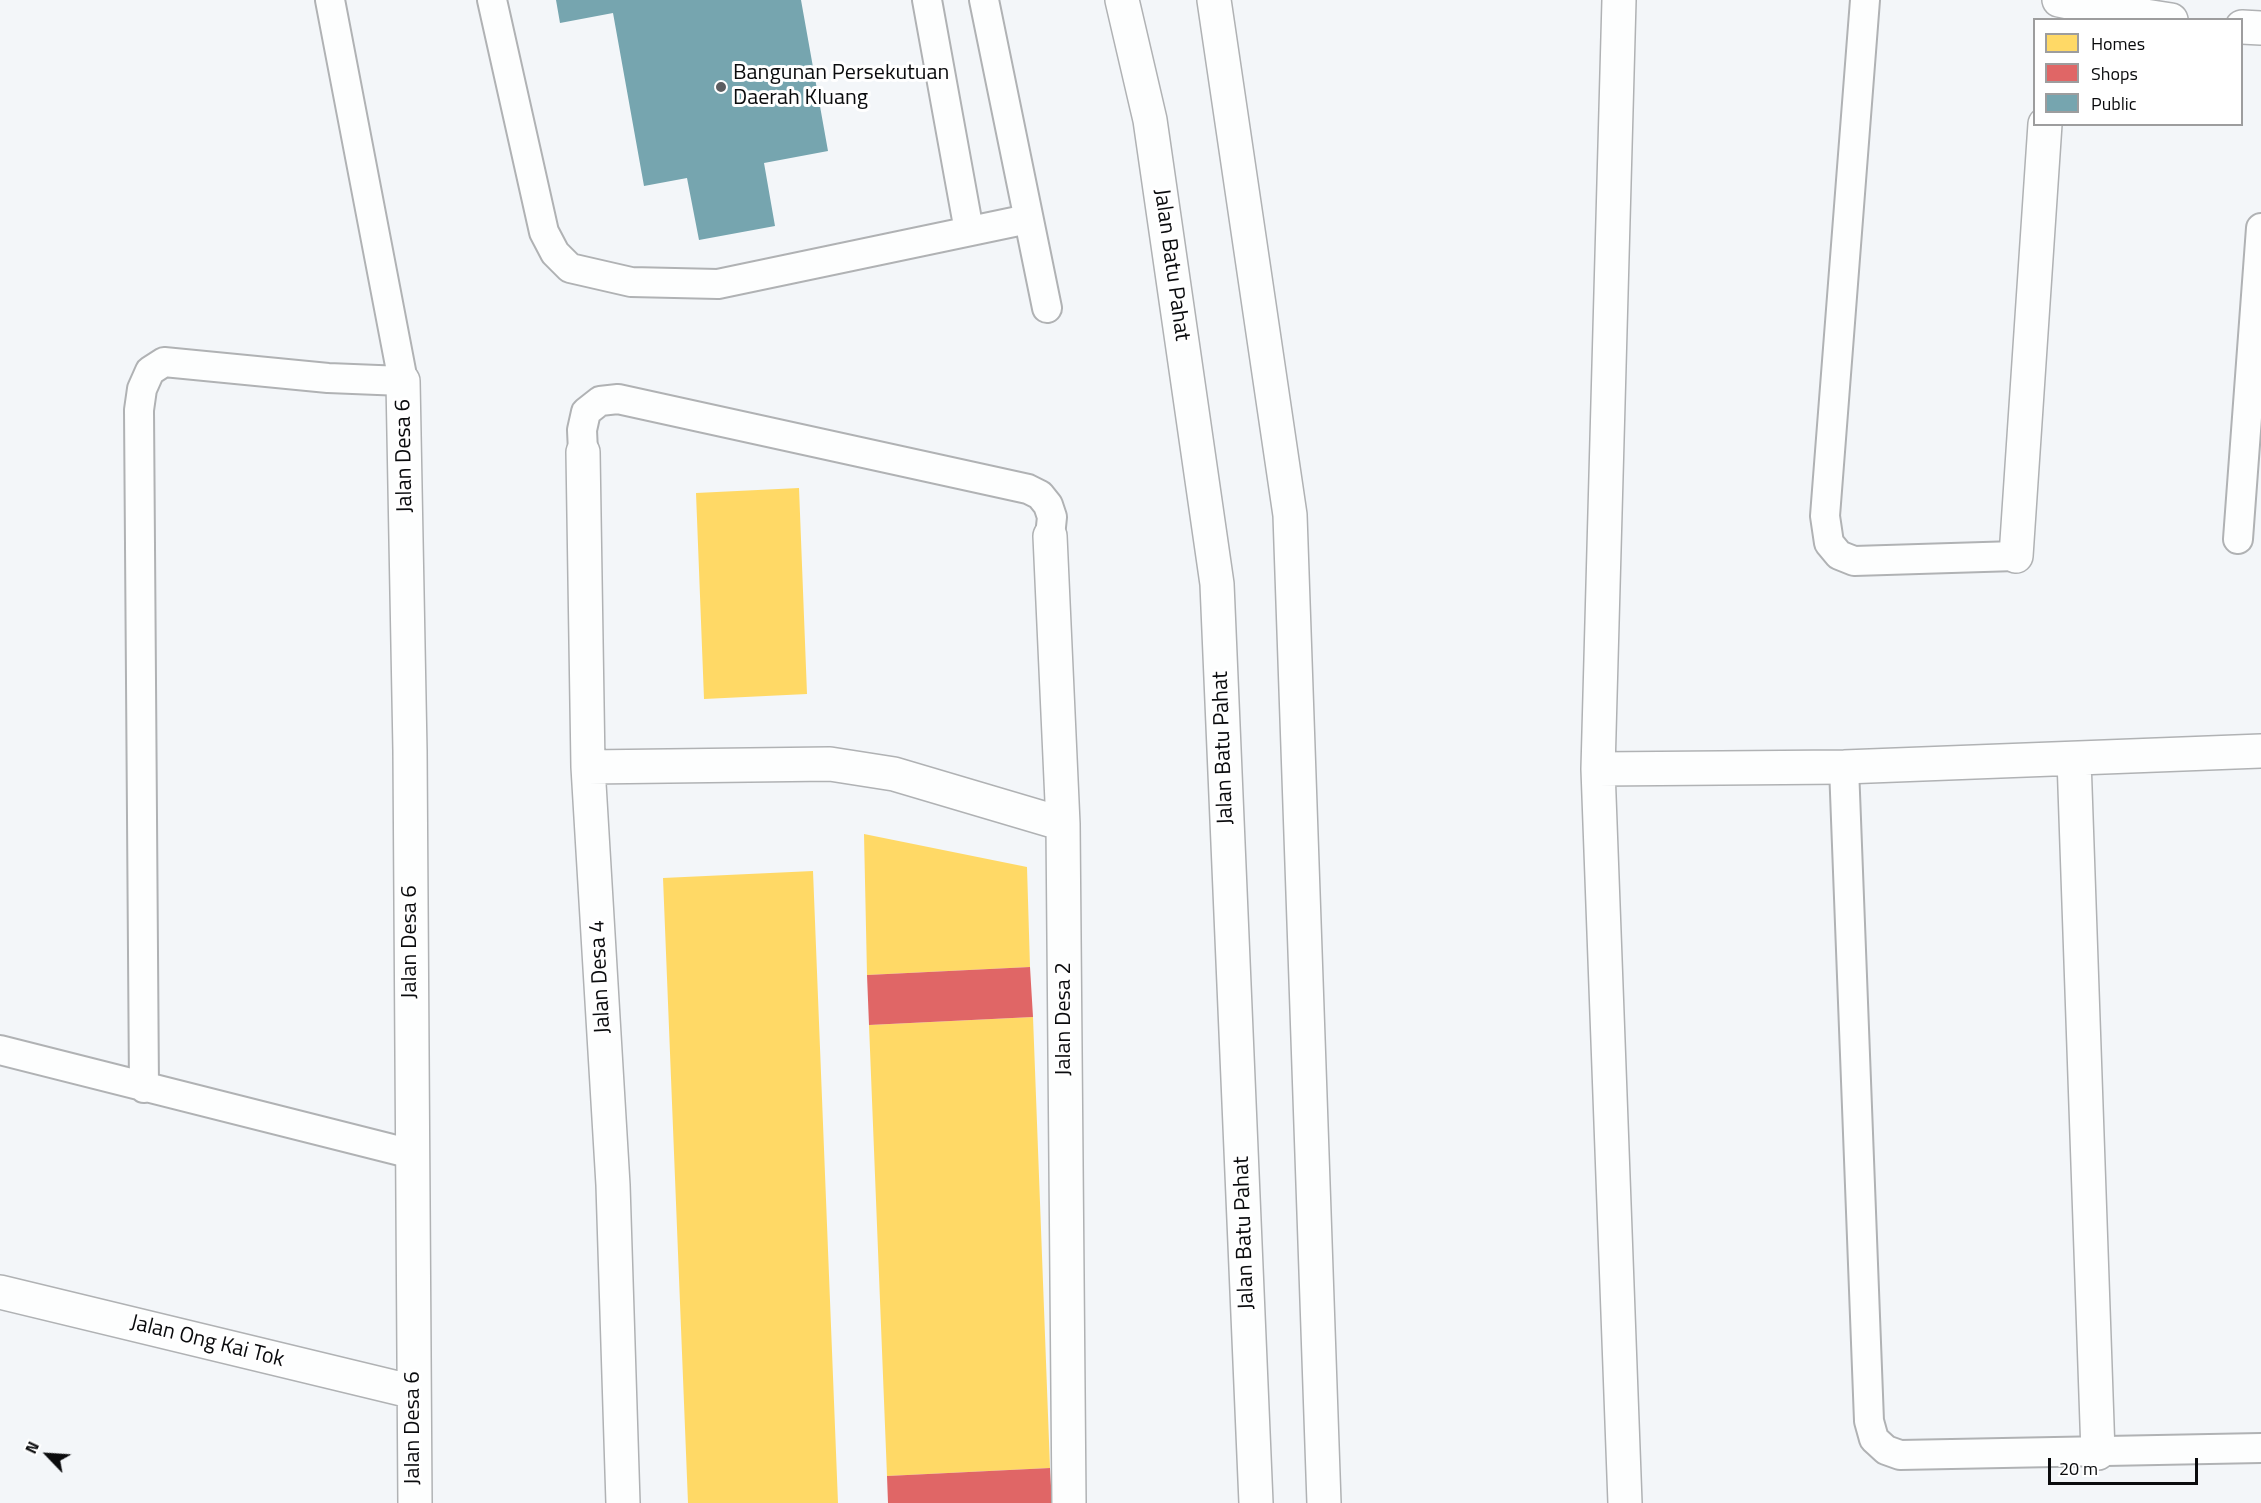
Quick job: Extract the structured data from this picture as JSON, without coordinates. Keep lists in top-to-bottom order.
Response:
{
  "streets": {
    "main road": [
      "Jalan Batu Pahat",
      "Jalan Desa 6",
      "Jalan Desa 4",
      "Jalan Desa 2",
      "Jalan Ong Kai Tok"
    ]
  },
  "crossings": [
    ["Jalan Desa 6", "Jalan Ong Kai Tok"]
  ],
  "places": ["Bangunan Persekutuan Daerah Kluang"],
  "legend": ["Homes", "Shops", "Public"],
  "scale_bar": "20 m",
  "north": "top left"
}
